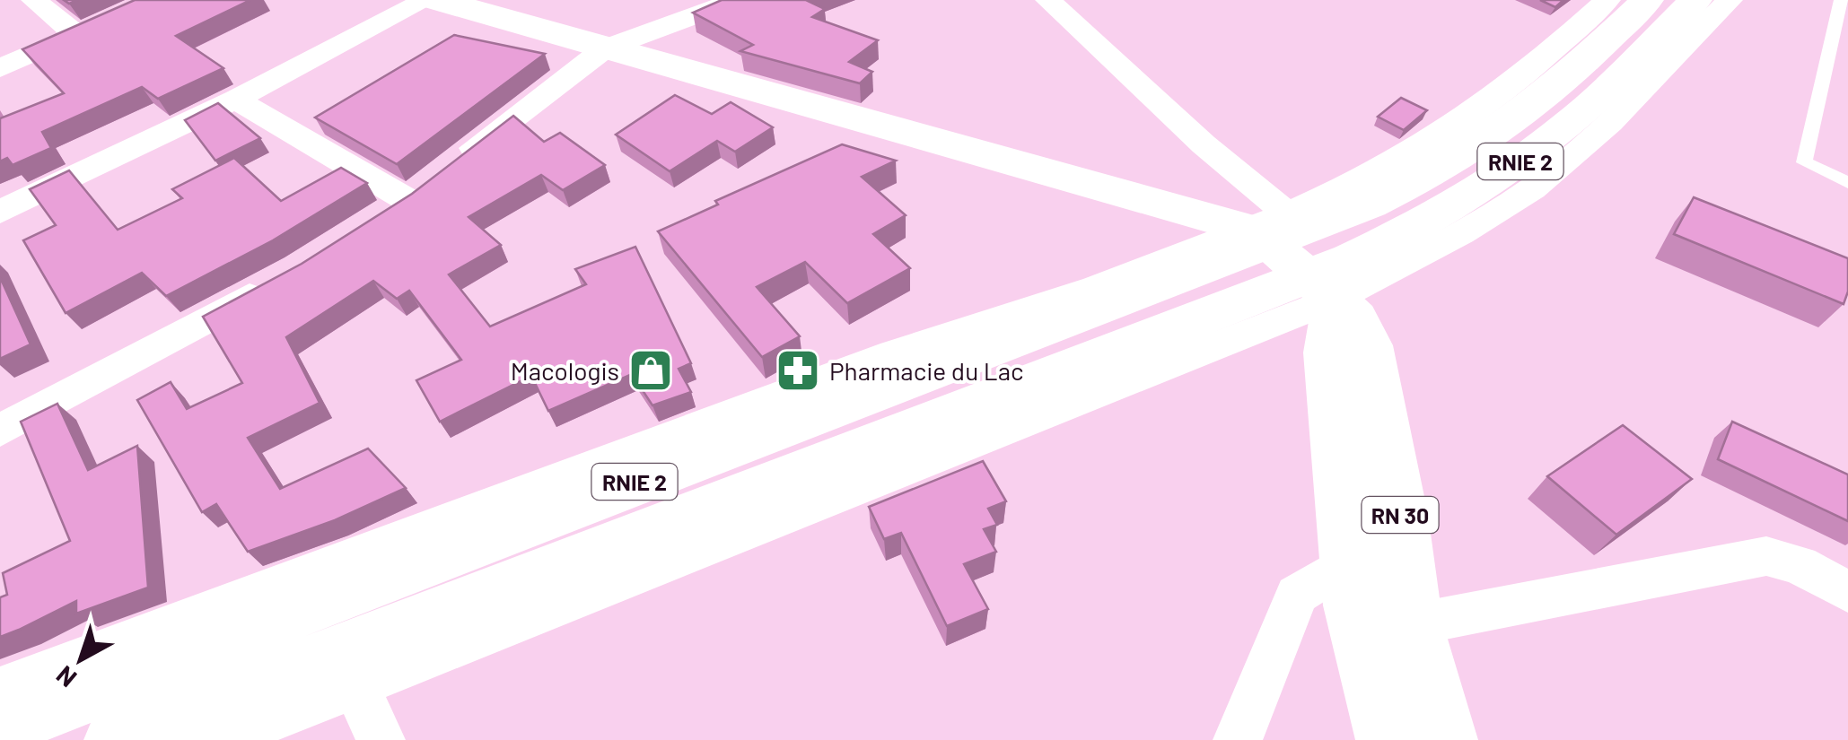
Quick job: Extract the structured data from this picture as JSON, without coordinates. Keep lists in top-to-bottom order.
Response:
{
  "streets": {
    "main road": ["RNIE 2", "RN 30"]
  },
  "crossings": [
    ["RNIE 2", "RN 30"]
  ],
  "places": {
    "shop": ["Macologis"],
    "pharmacy": ["Pharmacie du Lac"]
  },
  "north": "bottom left"
}
